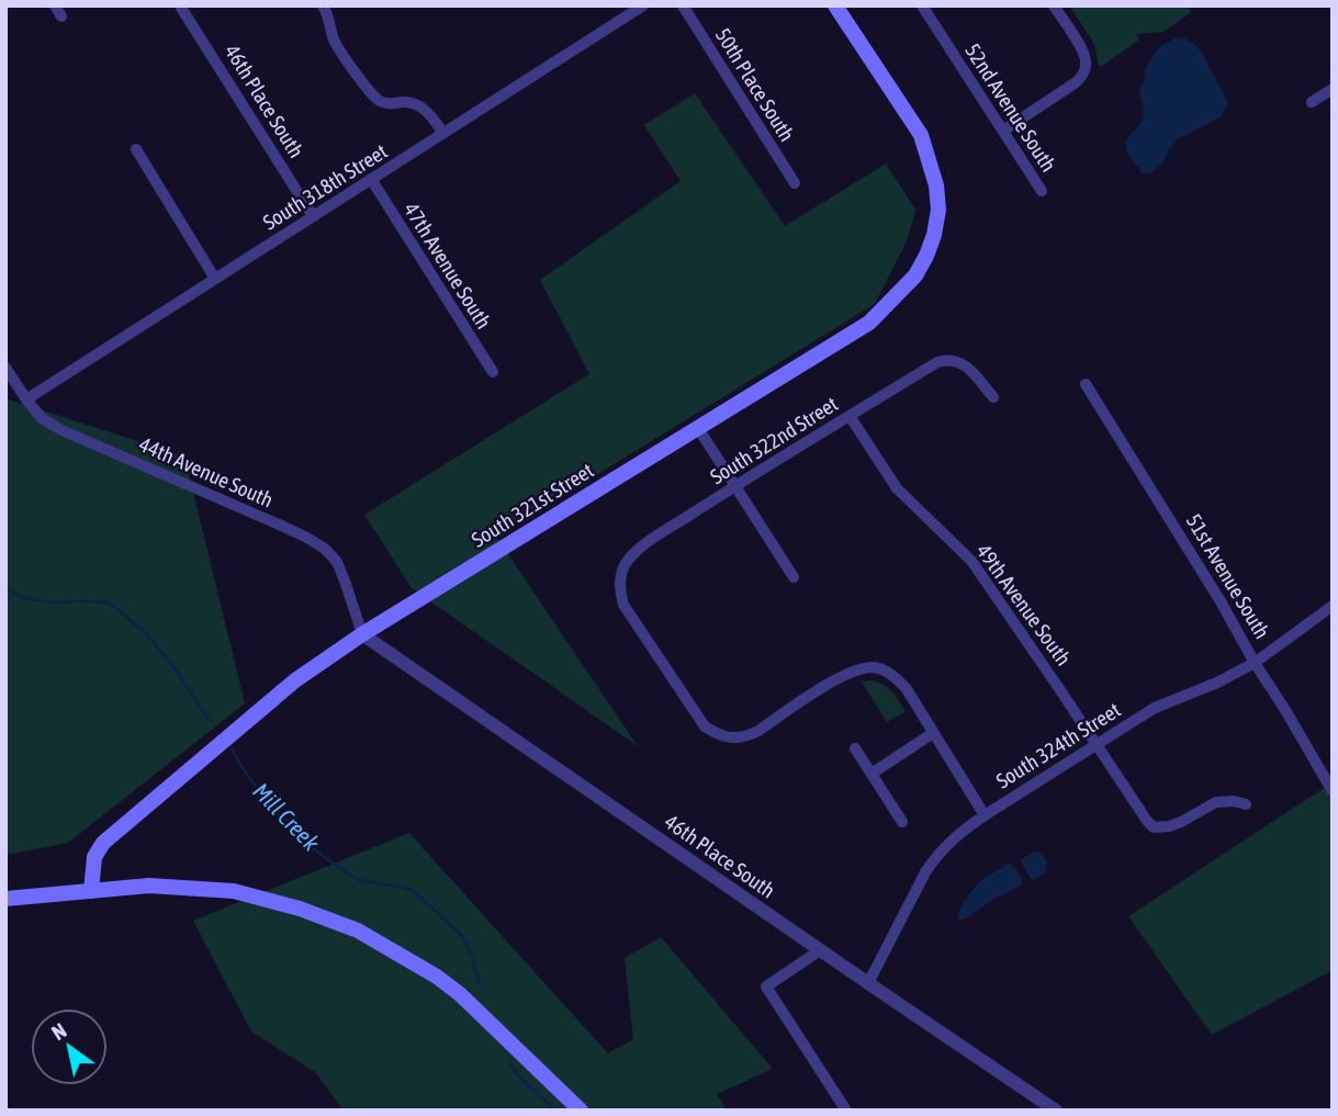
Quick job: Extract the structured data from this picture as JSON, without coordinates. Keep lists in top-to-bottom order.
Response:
{
  "streets": {
    "main road": ["South 321st Street"],
    "street": [
      "50th Place South",
      "46th Place South",
      "52nd Avenue South",
      "South 318th Street",
      "47th Avenue South",
      "South 322nd Street",
      "44th Avenue South",
      "51st Avenue South",
      "49th Avenue South",
      "South 324th Street"
    ]
  },
  "crossings": [
    ["46th Place South", "South 318th Street"],
    ["46th Place South", "44th Avenue South"],
    ["46th Place South", "South 321st Street"],
    ["46th Place South", "South 324th Street"],
    ["South 318th Street", "47th Avenue South"],
    ["South 318th Street", "44th Avenue South"],
    ["South 322nd Street", "49th Avenue South"],
    ["44th Avenue South", "South 321st Street"],
    ["51st Avenue South", "South 324th Street"],
    ["49th Avenue South", "South 324th Street"]
  ],
  "water": ["Mill Creek"],
  "north": "top left"
}
